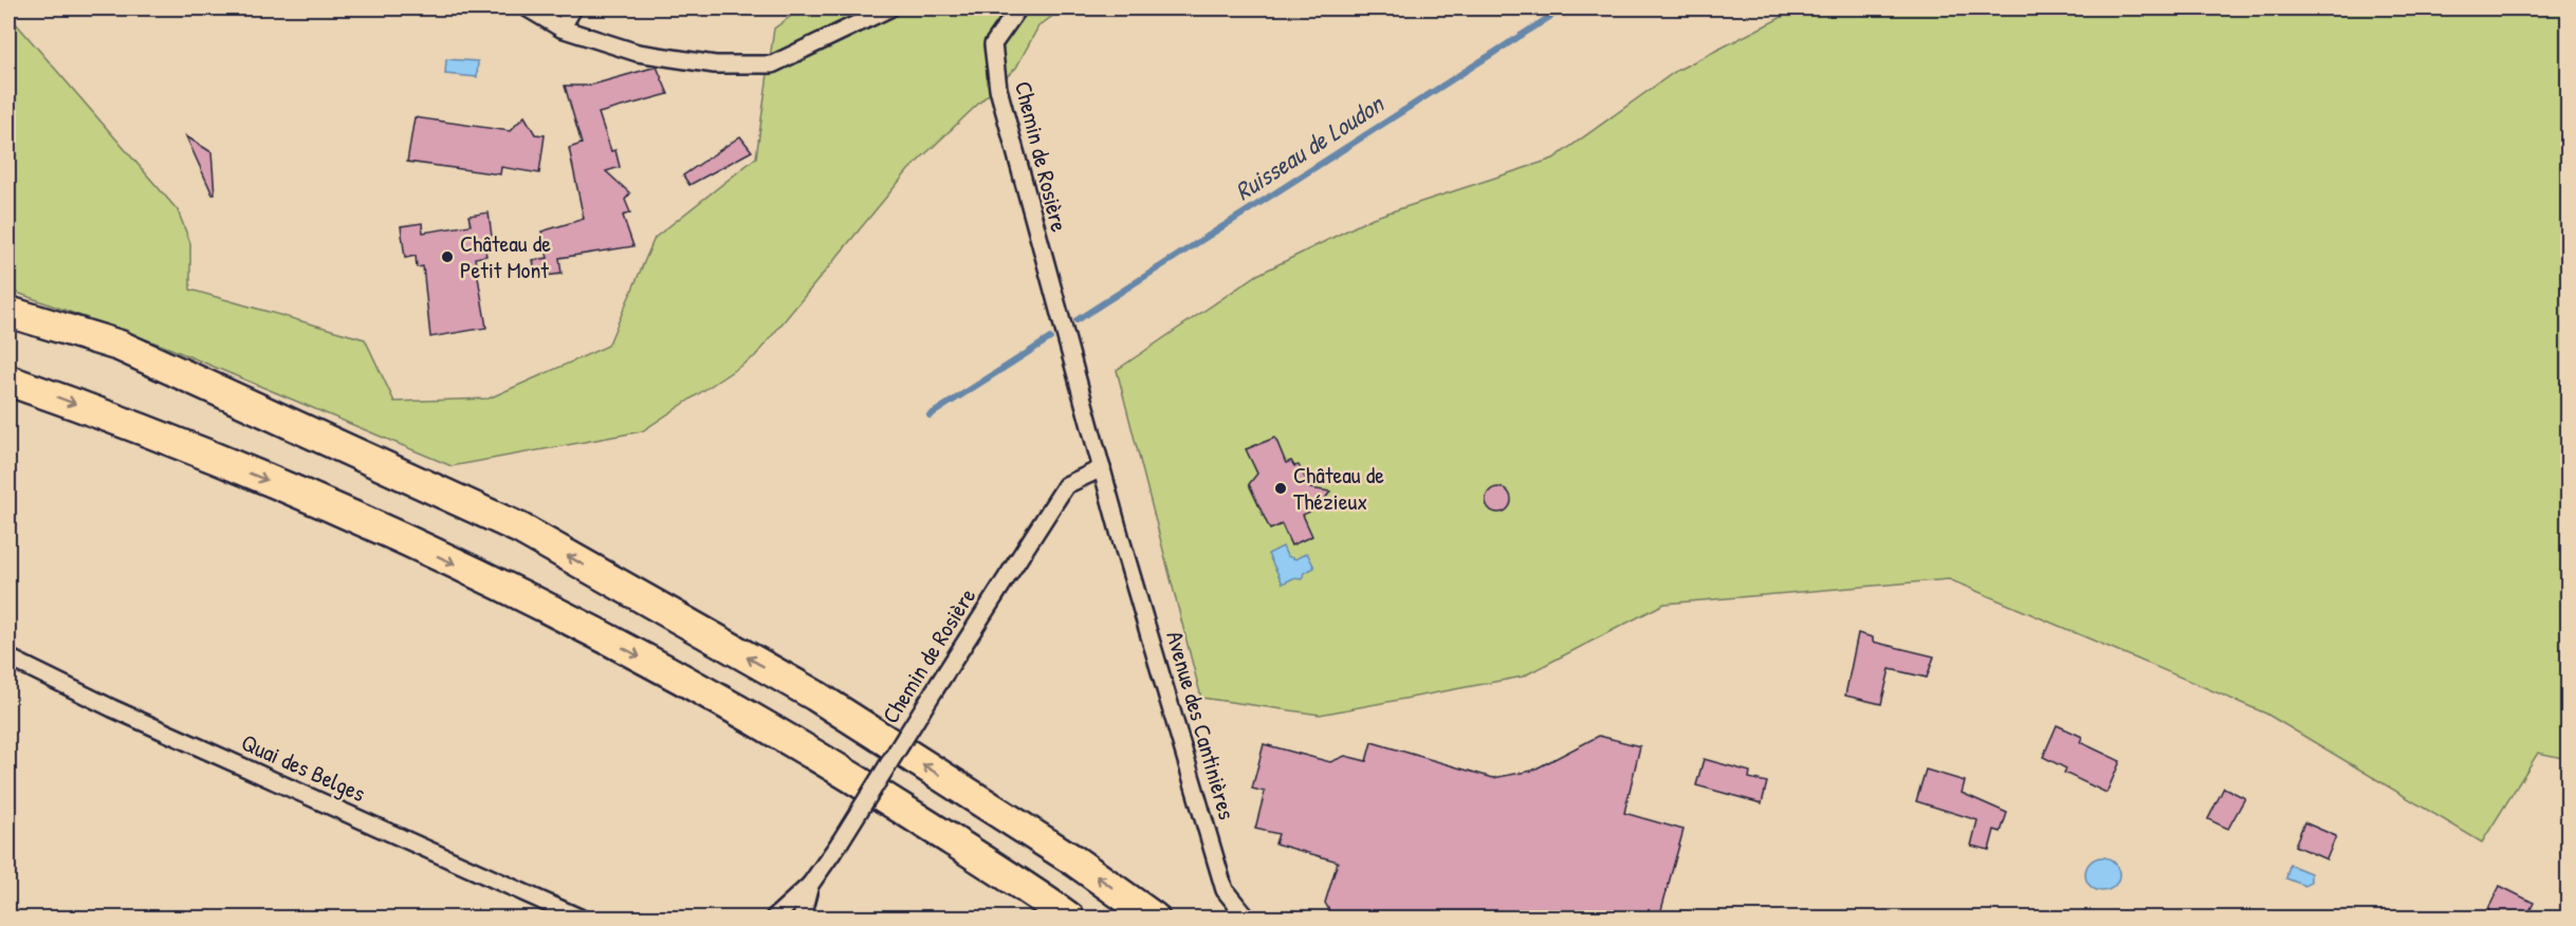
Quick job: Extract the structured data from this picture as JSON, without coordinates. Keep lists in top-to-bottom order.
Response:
{
  "streets": {
    "street": ["Chemin de Rosière", "Avenue des Cantinières", "Quai des Belges"]
  },
  "crossings": [
    ["Chemin de Rosière", "Avenue des Cantinières"]
  ],
  "water": ["Ruisseau de Loudon"],
  "places": ["Château de Petit Mont", "Château de Thézieux"]
}
